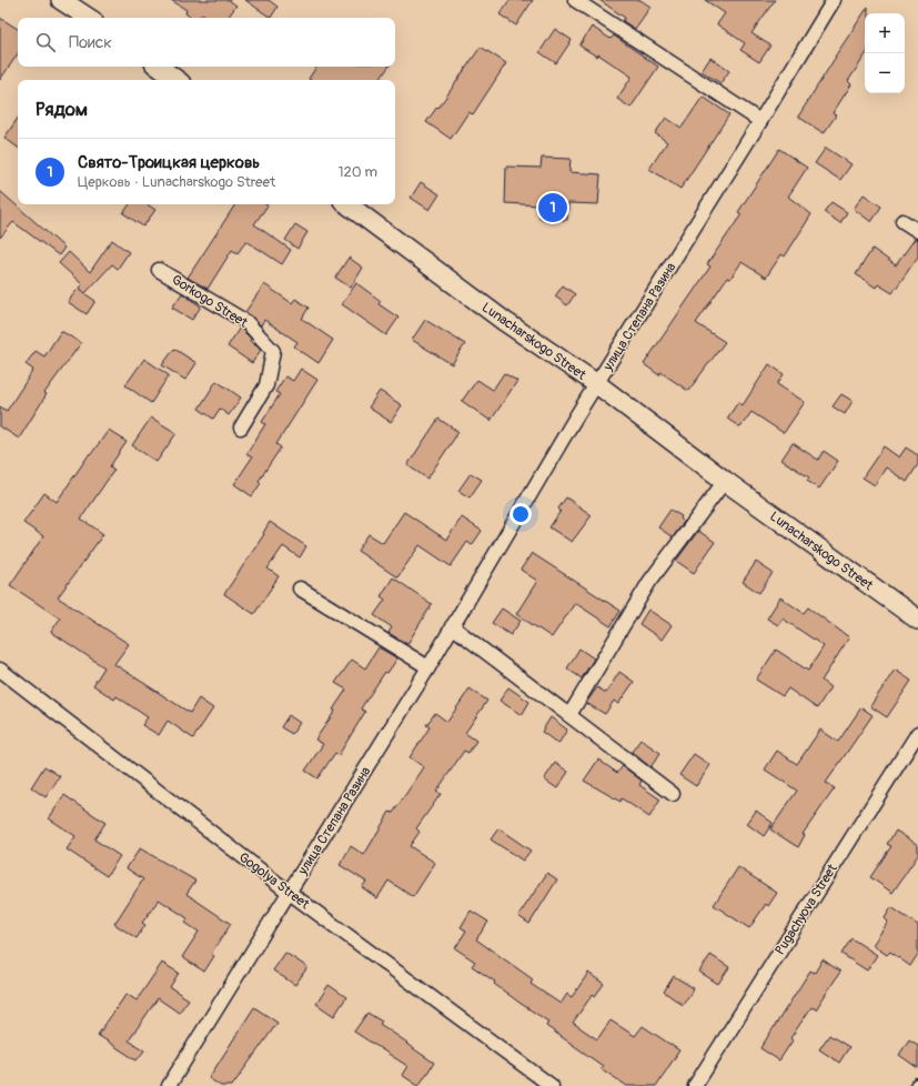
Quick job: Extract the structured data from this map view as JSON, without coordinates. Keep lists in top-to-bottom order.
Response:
{
  "streets": {
    "main road": ["Lunacharskogo Street"],
    "street": [
      "Gorkogo Street",
      "улица Степана Разина",
      "Gogolya Street",
      "Pugachyova Street"
    ]
  },
  "crossings": [
    ["улица Степана Разина", "Lunacharskogo Street"],
    ["улица Степана Разина", "Gogolya Street"]
  ],
  "page": {
    "map_buttons": ["+", "−"],
    "search": "Поиск",
    "heading": "Рядом",
    "list": [
      {
        "mark": "1",
        "name": "Свято-Троицкая церковь",
        "note": "Церковь · Lunacharskogo Street",
        "value": "120 m"
      }
    ],
    "pins": "1"
  }
}
